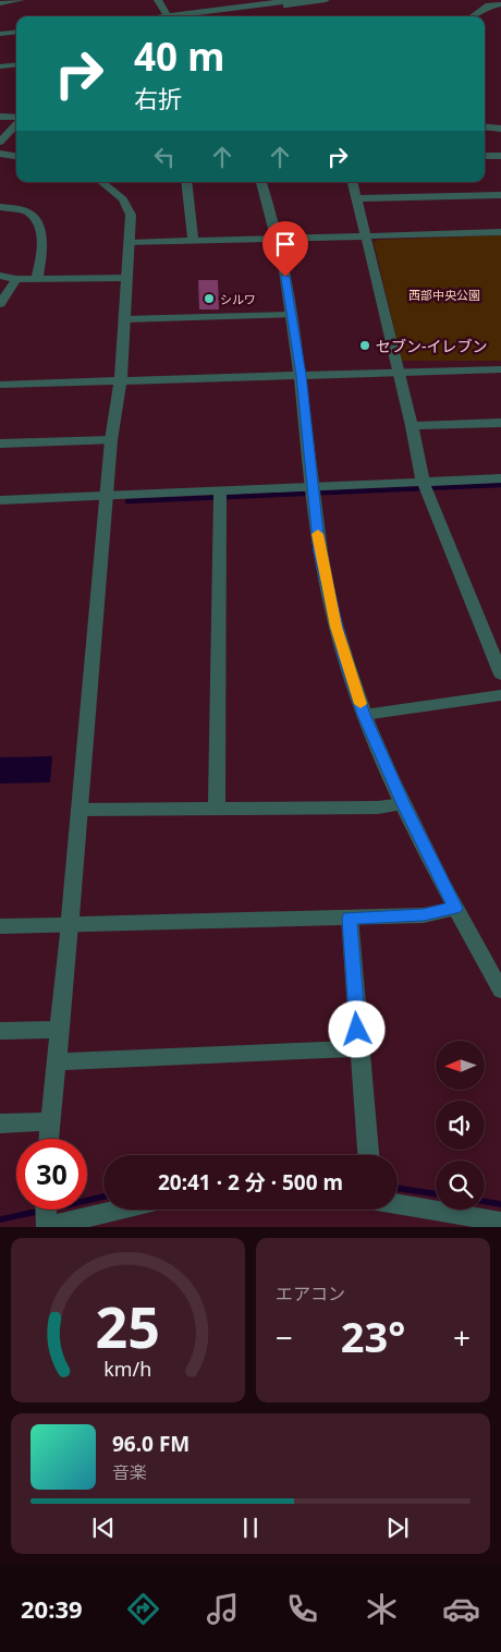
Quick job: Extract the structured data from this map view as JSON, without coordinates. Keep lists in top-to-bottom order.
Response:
{
  "parks": ["西部中央公園"],
  "places": ["シルワ", "セブン-イレブン"],
  "north": "left",
  "page": {
    "turn": ["40 m", "右折"],
    "limit": "30",
    "trip": "20:41 · 2 分 · 500 m",
    "tile": "エアコン",
    "heat": ["−", "23°", "+"],
    "song": ["96.0 FM", "音楽"],
    "tabs": "20:39",
    "gauge": ["25", "km/h"]
  }
}
